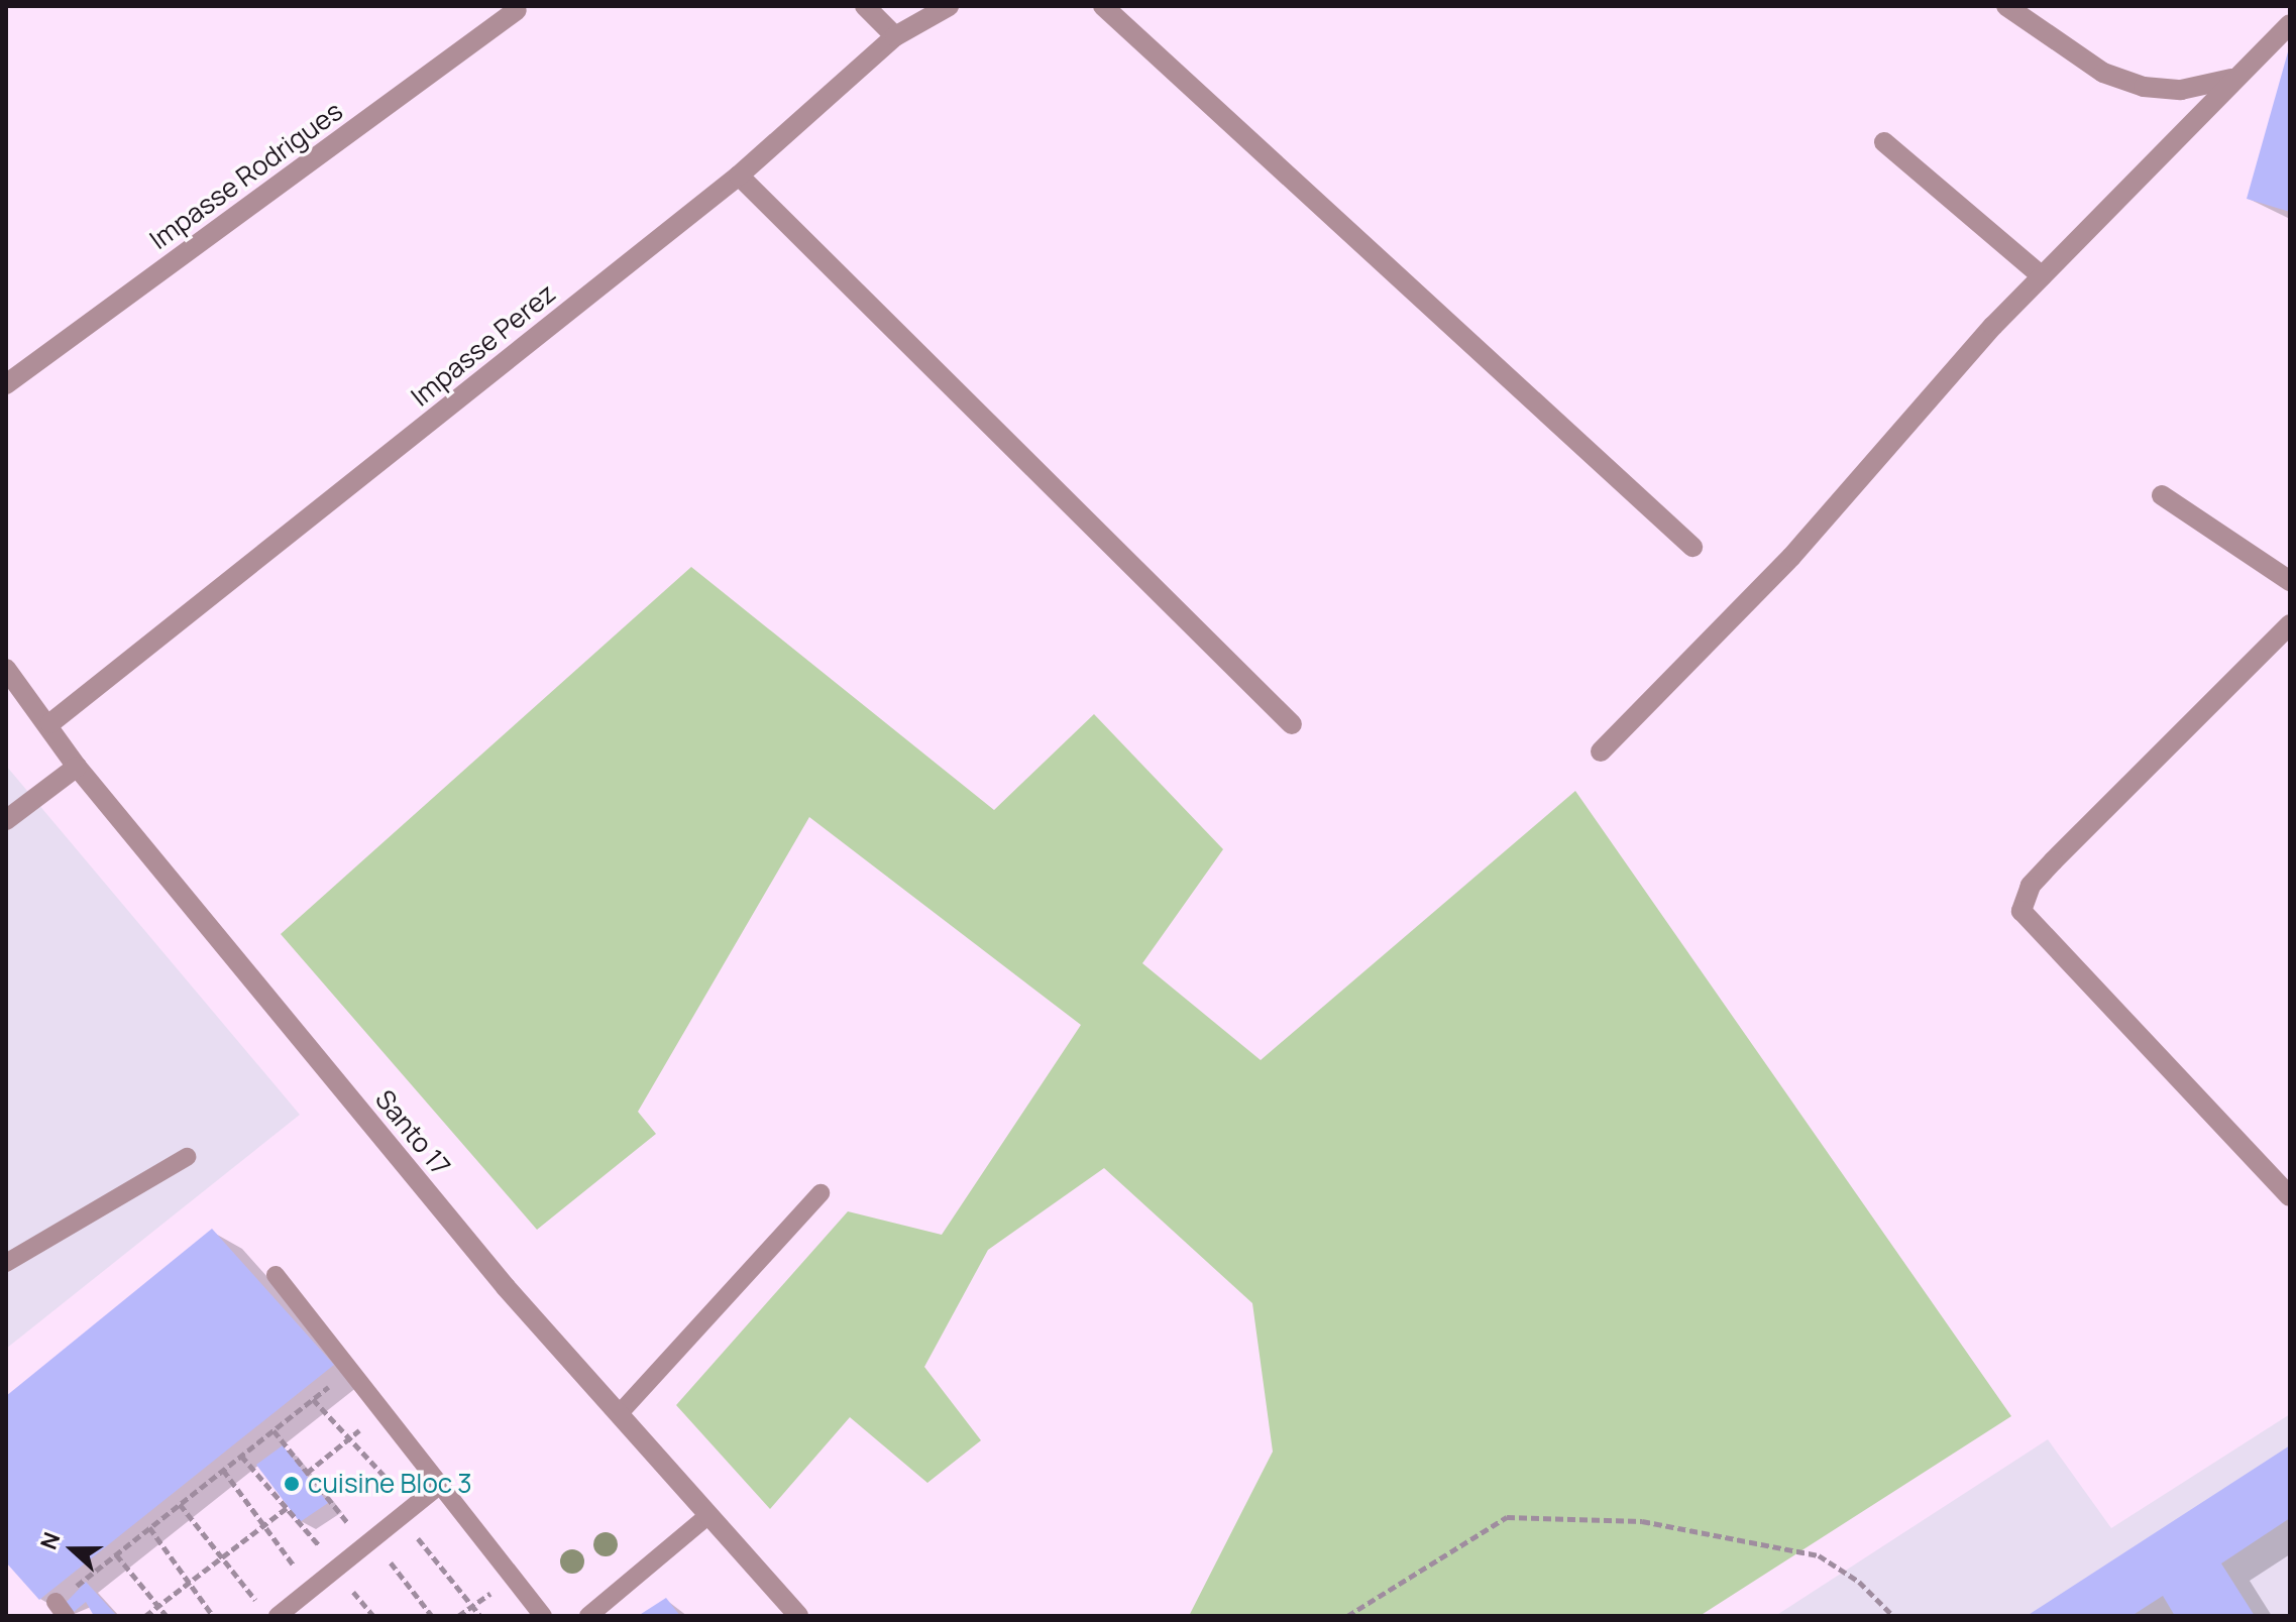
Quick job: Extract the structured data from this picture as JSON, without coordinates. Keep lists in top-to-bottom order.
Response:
{
  "streets": {
    "street": ["Impasse Rodrigues", "Impasse Perez", "Santo 17"]
  },
  "crossings": [
    ["Impasse Perez", "Santo 17"]
  ],
  "places": ["cuisine Bloc 3"],
  "north": "left"
}
